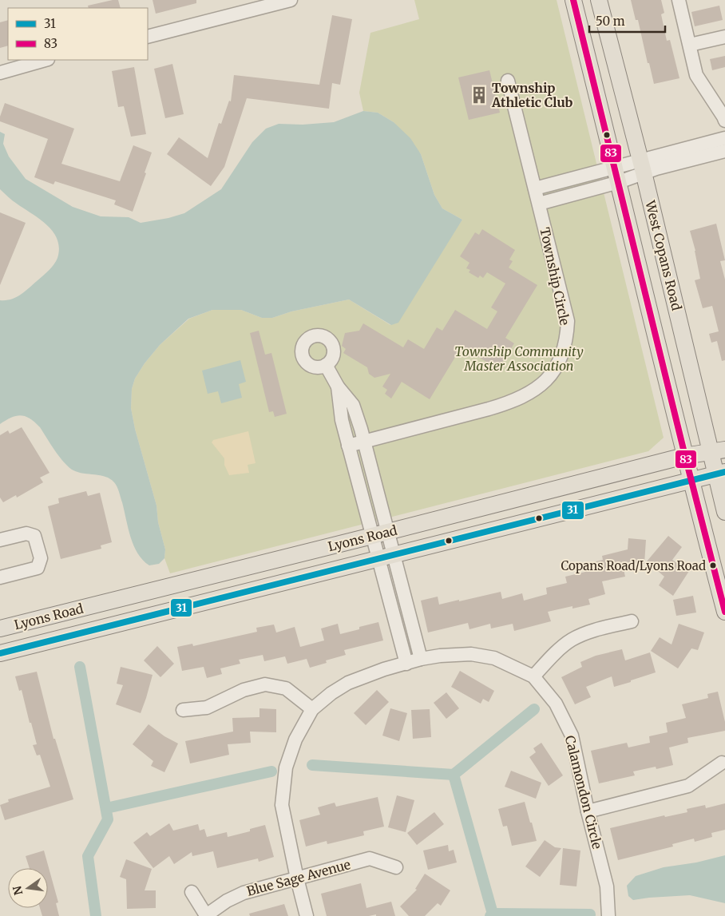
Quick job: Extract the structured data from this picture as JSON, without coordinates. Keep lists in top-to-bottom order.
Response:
{
  "streets": {
    "main road": ["West Copans Road", "Lyons Road"],
    "street": ["Township Circle", "Calamondon Circle", "Blue Sage Avenue"]
  },
  "crossings": [
    ["West Copans Road", "Lyons Road"],
    ["Calamondon Circle", "Blue Sage Avenue"]
  ],
  "parks": ["Township Community Master Association"],
  "places": {
    "building": ["Township Athletic Club"],
    "other": ["Copans Road/Lyons Road"]
  },
  "lines": ["transit line 83", "transit line 31"],
  "legend": ["31", "83"],
  "scale_bar": "50 m",
  "north": "left"
}
